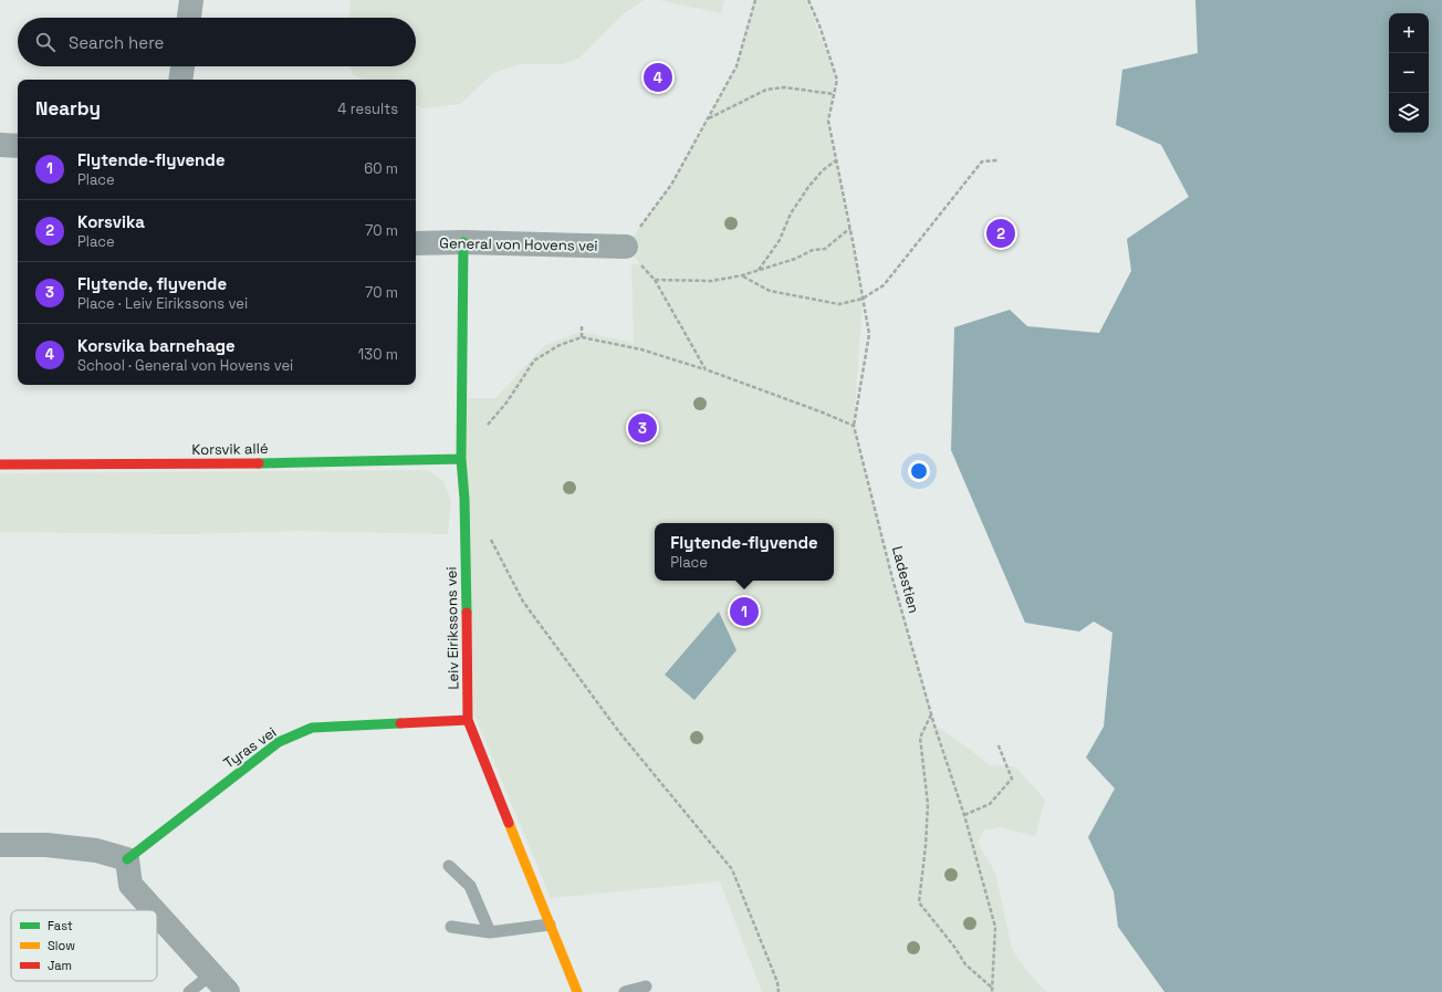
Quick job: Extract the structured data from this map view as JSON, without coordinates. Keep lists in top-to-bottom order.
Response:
{
  "streets": {
    "street": [
      "General von Hovens vei",
      "Korsvik allé",
      "Leiv Eirikssons vei",
      "Tyras vei"
    ],
    "path": ["Ladestien"]
  },
  "crossings": [
    ["General von Hovens vei", "Leiv Eirikssons vei"],
    ["Korsvik allé", "Leiv Eirikssons vei"],
    ["Leiv Eirikssons vei", "Tyras vei"]
  ],
  "legend": ["Fast", "Slow", "Jam"],
  "page": {
    "map_buttons": ["+", "−"],
    "search": "Search here",
    "pins": [
      "4",
      "2",
      "3",
      "1"
    ],
    "heading": ["Nearby", "4 results"],
    "list": [
      {
        "mark": "1",
        "name": "Flytende-flyvende",
        "note": "Place",
        "value": "60 m"
      },
      {
        "mark": "2",
        "name": "Korsvika",
        "note": "Place",
        "value": "70 m"
      },
      {
        "mark": "3",
        "name": "Flytende, flyvende",
        "note": "Place · Leiv Eirikssons vei",
        "value": "70 m"
      },
      {
        "mark": "4",
        "name": "Korsvika barnehage",
        "note": "School · General von Hovens vei",
        "value": "130 m"
      }
    ],
    "popup": ["Flytende-flyvende", "Place"]
  }
}
